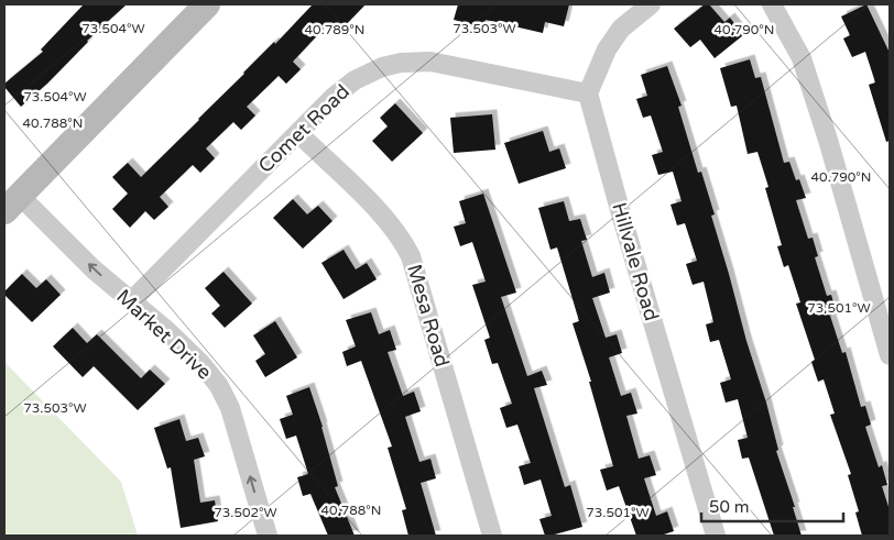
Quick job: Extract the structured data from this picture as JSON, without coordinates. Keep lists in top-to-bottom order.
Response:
{
  "streets": {
    "street": [
      "Comet Road",
      "Hillvale Road",
      "Mesa Road",
      "Market Drive"
    ]
  },
  "crossings": [
    ["Comet Road", "Hillvale Road"],
    ["Comet Road", "Mesa Road"],
    ["Comet Road", "Market Drive"]
  ],
  "one_way": ["Market Drive"],
  "scale_bar": "50 m",
  "coordinates": [
    "73.503°W",
    "73.504°W",
    "40.789°N",
    "40.790°N",
    "40.788°N",
    "73.501°W",
    "73.502°W"
  ]
}
